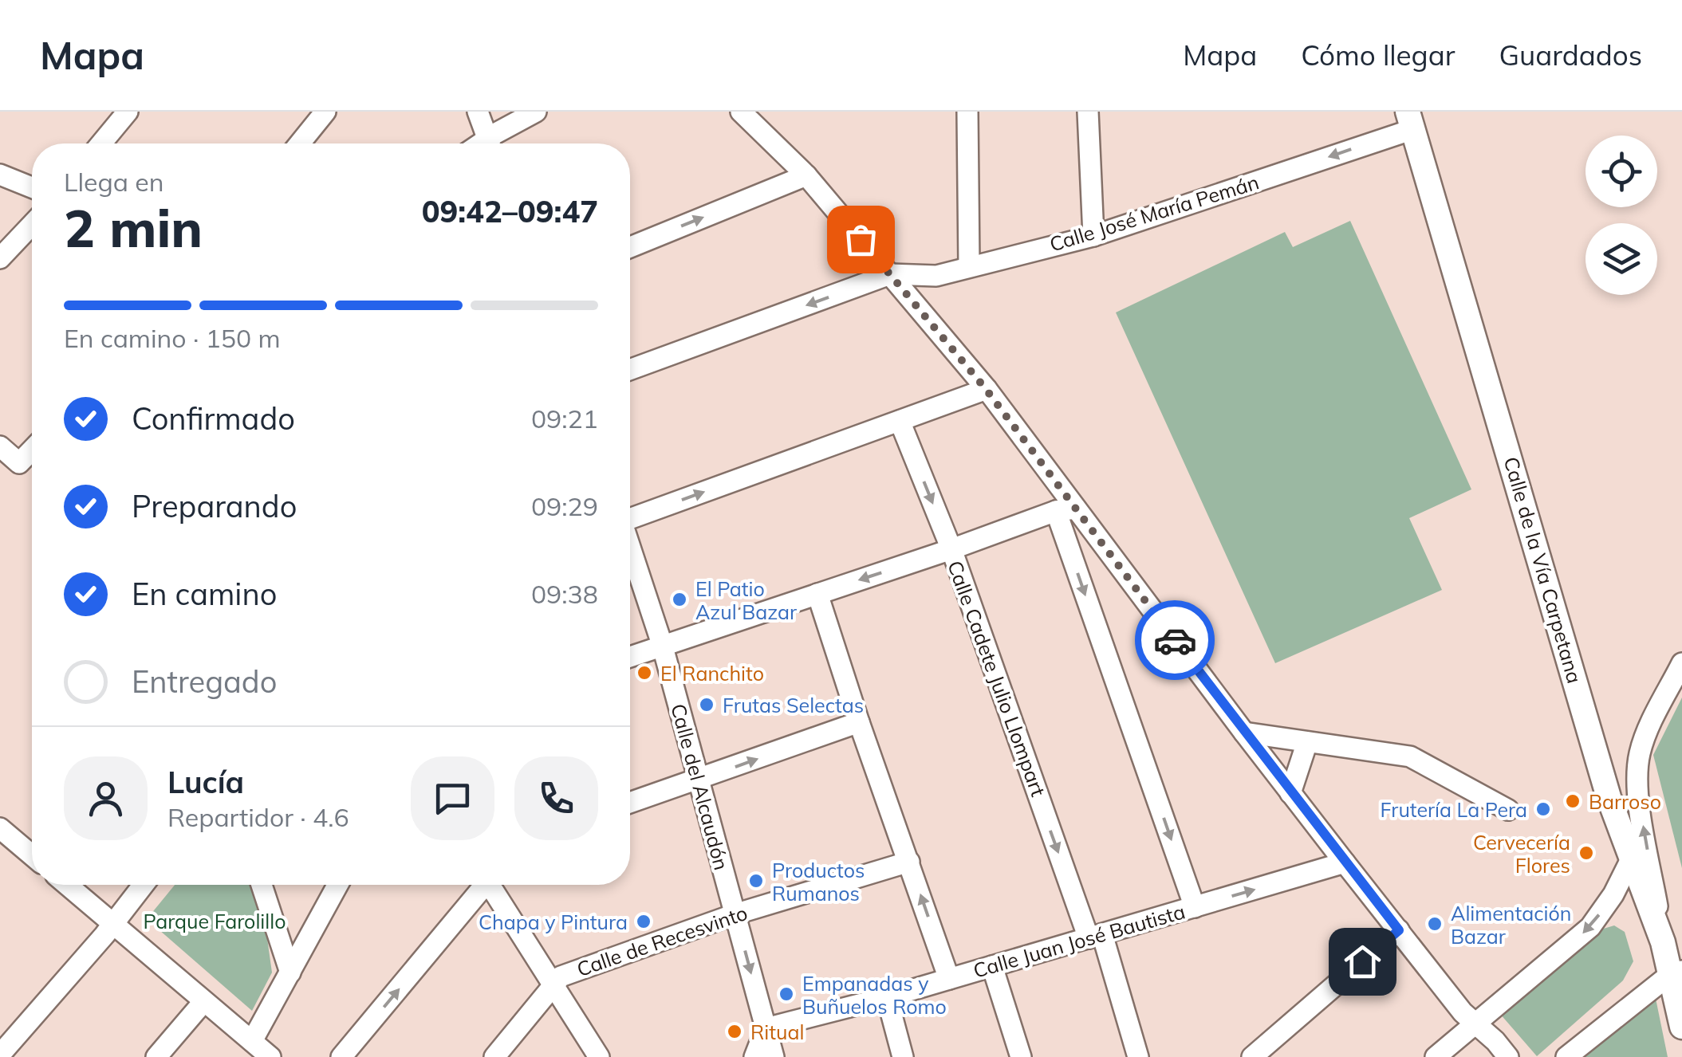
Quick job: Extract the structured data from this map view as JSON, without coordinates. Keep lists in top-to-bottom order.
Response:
{
  "streets": {
    "street": [
      "Calle José María Pemán",
      "Calle de la Vía Carpetana",
      "Calle Cadete Julio Llompart",
      "Calle del Alcaudón",
      "Calle de Recesvinto",
      "Calle Juan José Bautista"
    ]
  },
  "crossings": [
    ["Calle José María Pemán", "Calle de la Vía Carpetana"],
    ["Calle Cadete Julio Llompart", "Calle Juan José Bautista"],
    ["Calle del Alcaudón", "Calle de Recesvinto"],
    ["Calle del Alcaudón", "Calle Juan José Bautista"]
  ],
  "parks": ["Parque Farolillo"],
  "places": [
    "El Patio Azul Bazar",
    "El Ranchito",
    "Frutas Selectas",
    "Barroso",
    "Frutería La Pera",
    "Cervecería Flores",
    "Productos Rumanos",
    "Chapa y Pintura",
    "Alimentación Bazar",
    "Empanadas y Buñuelos Romo",
    "Ritual"
  ],
  "page": {
    "header": "Mapa",
    "nav": ["Mapa", "Cómo llegar", "Guardados"],
    "heading": ["2 min", "Llega en", "09:42–09:47"],
    "panel": ["Lucía", "Repartidor · 4.6"],
    "bar": "En camino · 150 m",
    "list": [
      ["Confirmado", "09:21"],
      ["Preparando", "09:29"],
      ["En camino", "09:38"],
      "Entregado"
    ]
  }
}
